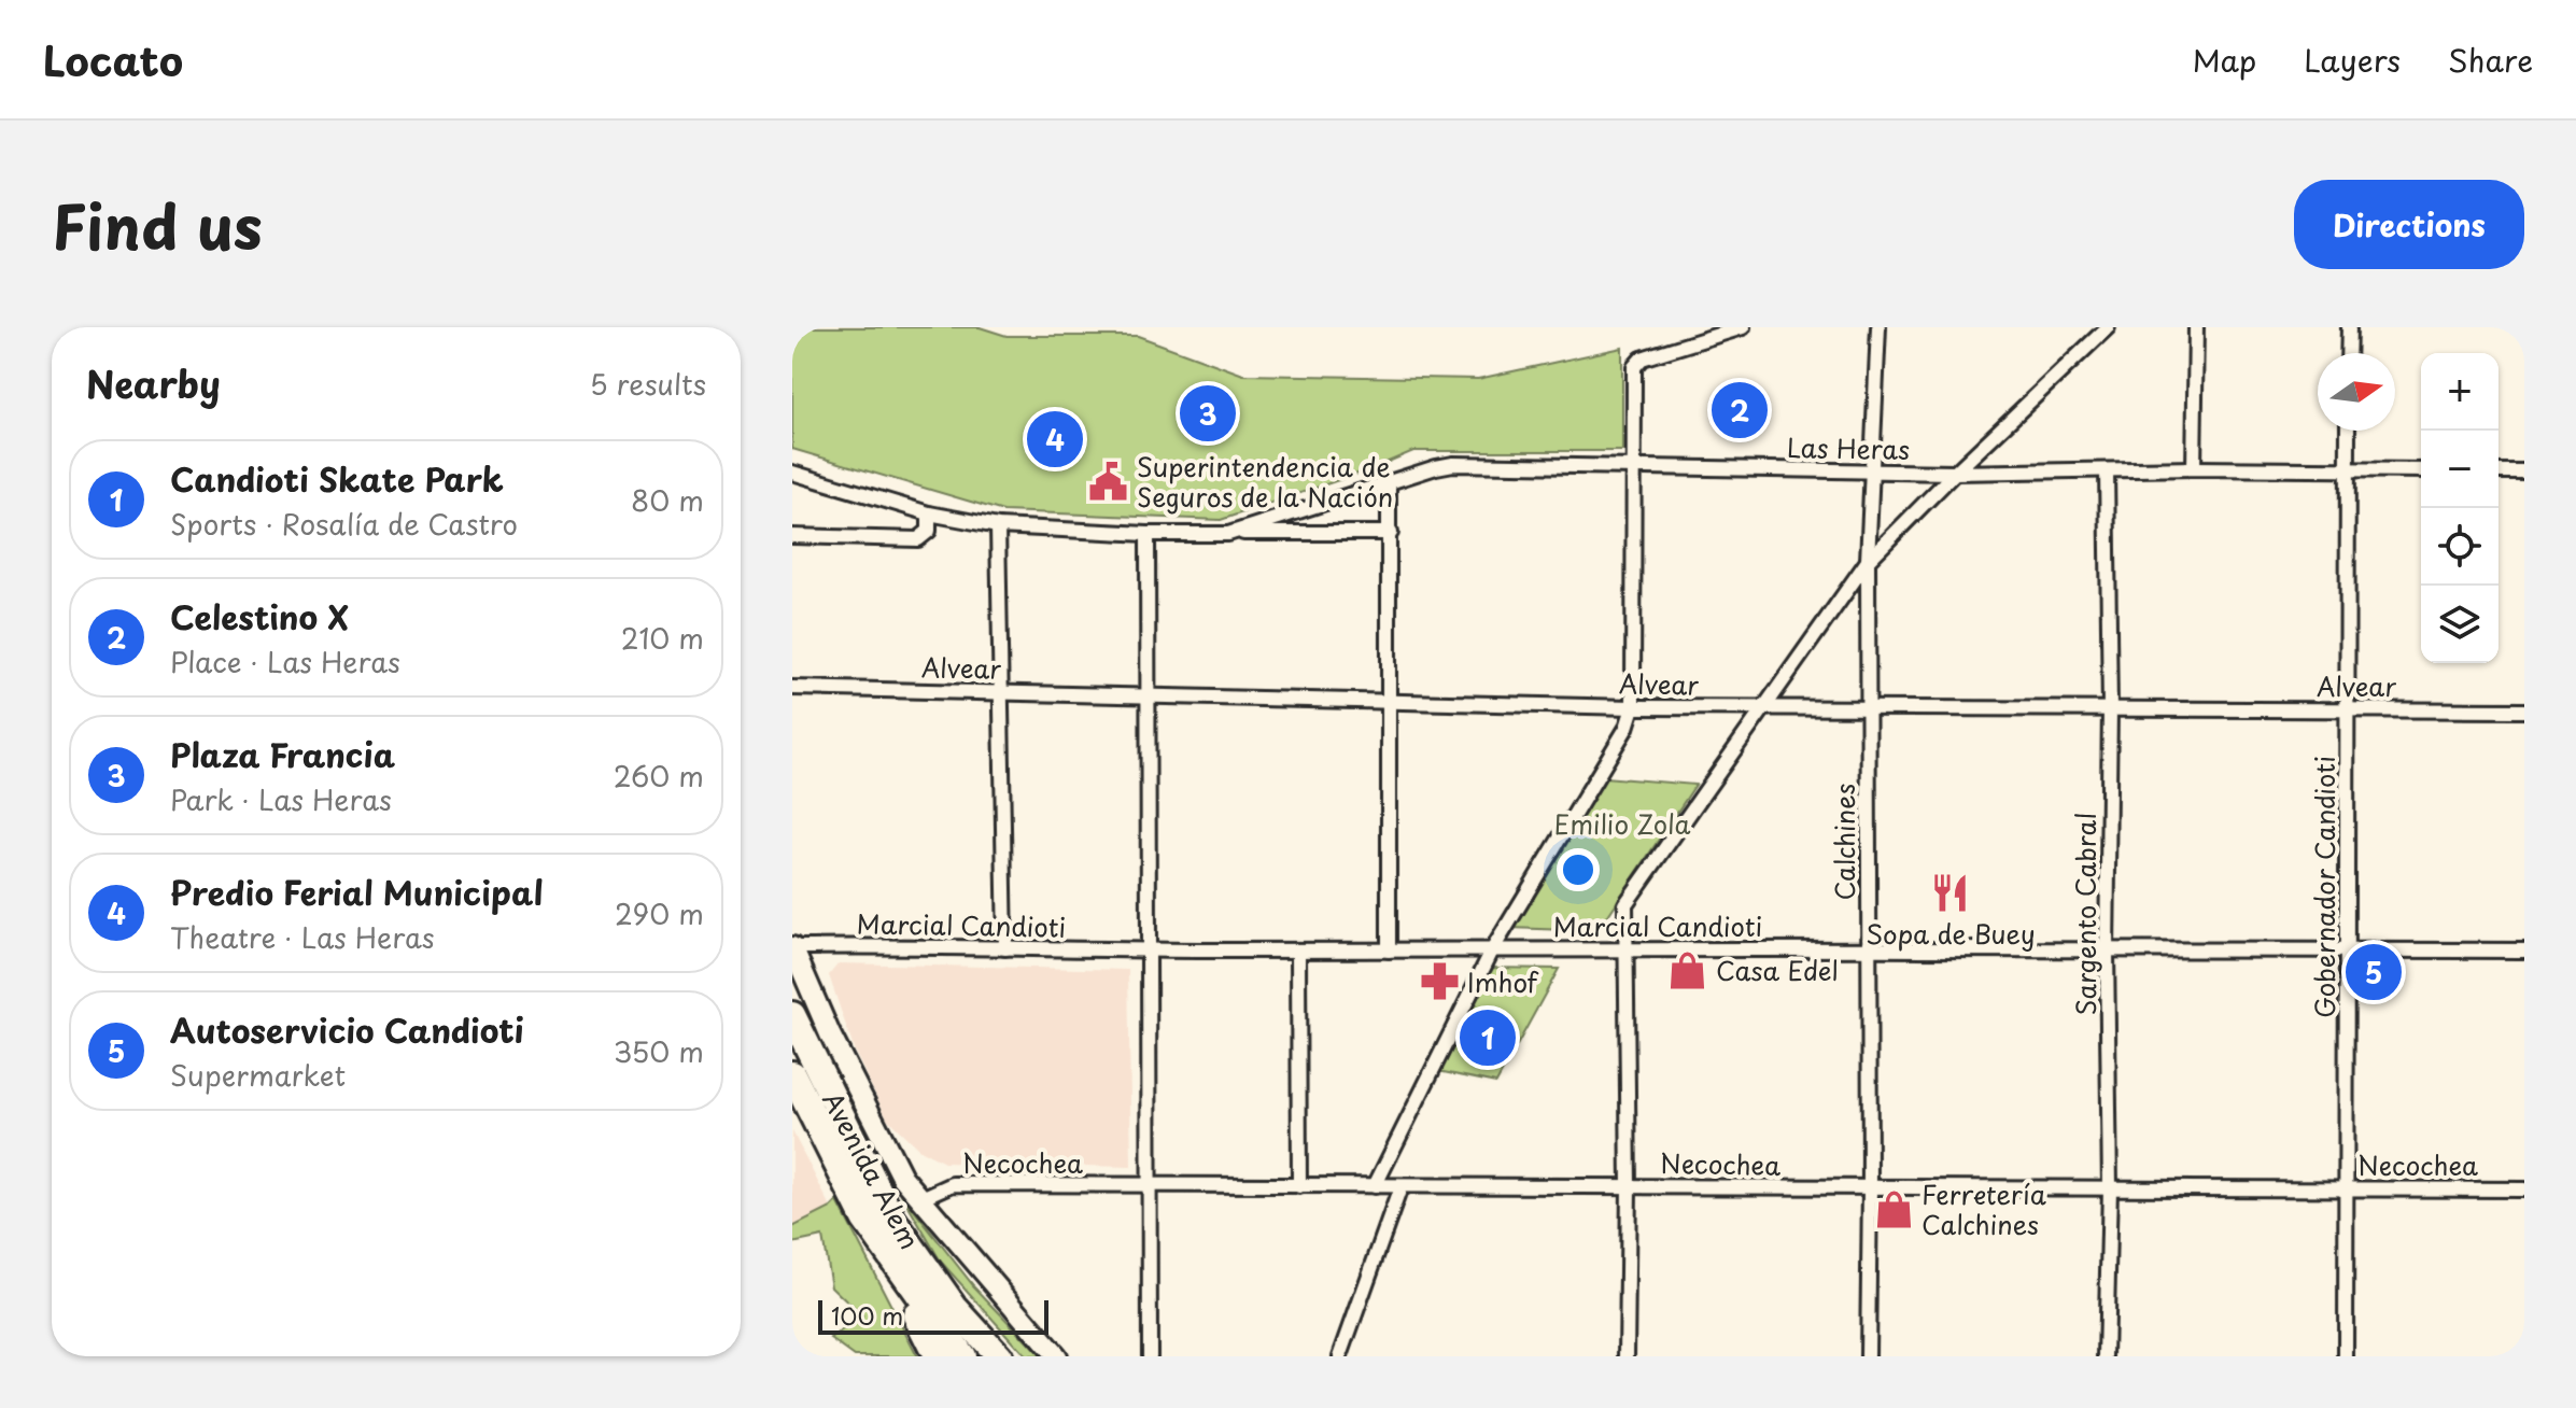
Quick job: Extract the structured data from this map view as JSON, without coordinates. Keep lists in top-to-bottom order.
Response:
{
  "streets": {
    "highway": ["Avenida Alem"],
    "street": [
      "Las Heras",
      "Alvear",
      "Calchines",
      "Gobernador Candioti",
      "Sargento Cabral",
      "Marcial Candioti",
      "Necochea"
    ]
  },
  "crossings": [
    ["Las Heras", "Calchines"],
    ["Las Heras", "Gobernador Candioti"],
    ["Las Heras", "Sargento Cabral"],
    ["Alvear", "Calchines"],
    ["Alvear", "Gobernador Candioti"],
    ["Alvear", "Sargento Cabral"],
    ["Calchines", "Marcial Candioti"],
    ["Calchines", "Necochea"],
    ["Gobernador Candioti", "Marcial Candioti"],
    ["Gobernador Candioti", "Necochea"],
    ["Sargento Cabral", "Marcial Candioti"],
    ["Sargento Cabral", "Necochea"]
  ],
  "parks": ["Emilio Zola"],
  "places": {
    "public building": ["Superintendencia de Seguros de la Nación"],
    "restaurant": ["Sopa de Buey"],
    "shop": ["Casa Edel", "Ferretería Calchines"],
    "pharmacy": ["Imhof"]
  },
  "scale_bar": "100 m",
  "north": "right",
  "page": {
    "header": "Locato",
    "nav": ["Map", "Layers", "Share"],
    "title": "Find us",
    "buttons": "Directions",
    "heading": ["Nearby", "5 results"],
    "map_buttons": ["+", "−"],
    "pins": [
      "2",
      "3",
      "4",
      "5",
      "1"
    ],
    "list": [
      {
        "mark": "1",
        "name": "Candioti Skate Park",
        "note": "Sports · Rosalía de Castro",
        "value": "80 m"
      },
      {
        "mark": "2",
        "name": "Celestino X",
        "note": "Place · Las Heras",
        "value": "210 m"
      },
      {
        "mark": "3",
        "name": "Plaza Francia",
        "note": "Park · Las Heras",
        "value": "260 m"
      },
      {
        "mark": "4",
        "name": "Predio Ferial Municipal",
        "note": "Theatre · Las Heras",
        "value": "290 m"
      },
      {
        "mark": "5",
        "name": "Autoservicio Candioti",
        "note": "Supermarket",
        "value": "350 m"
      }
    ],
    "scale": "100 m"
  }
}
